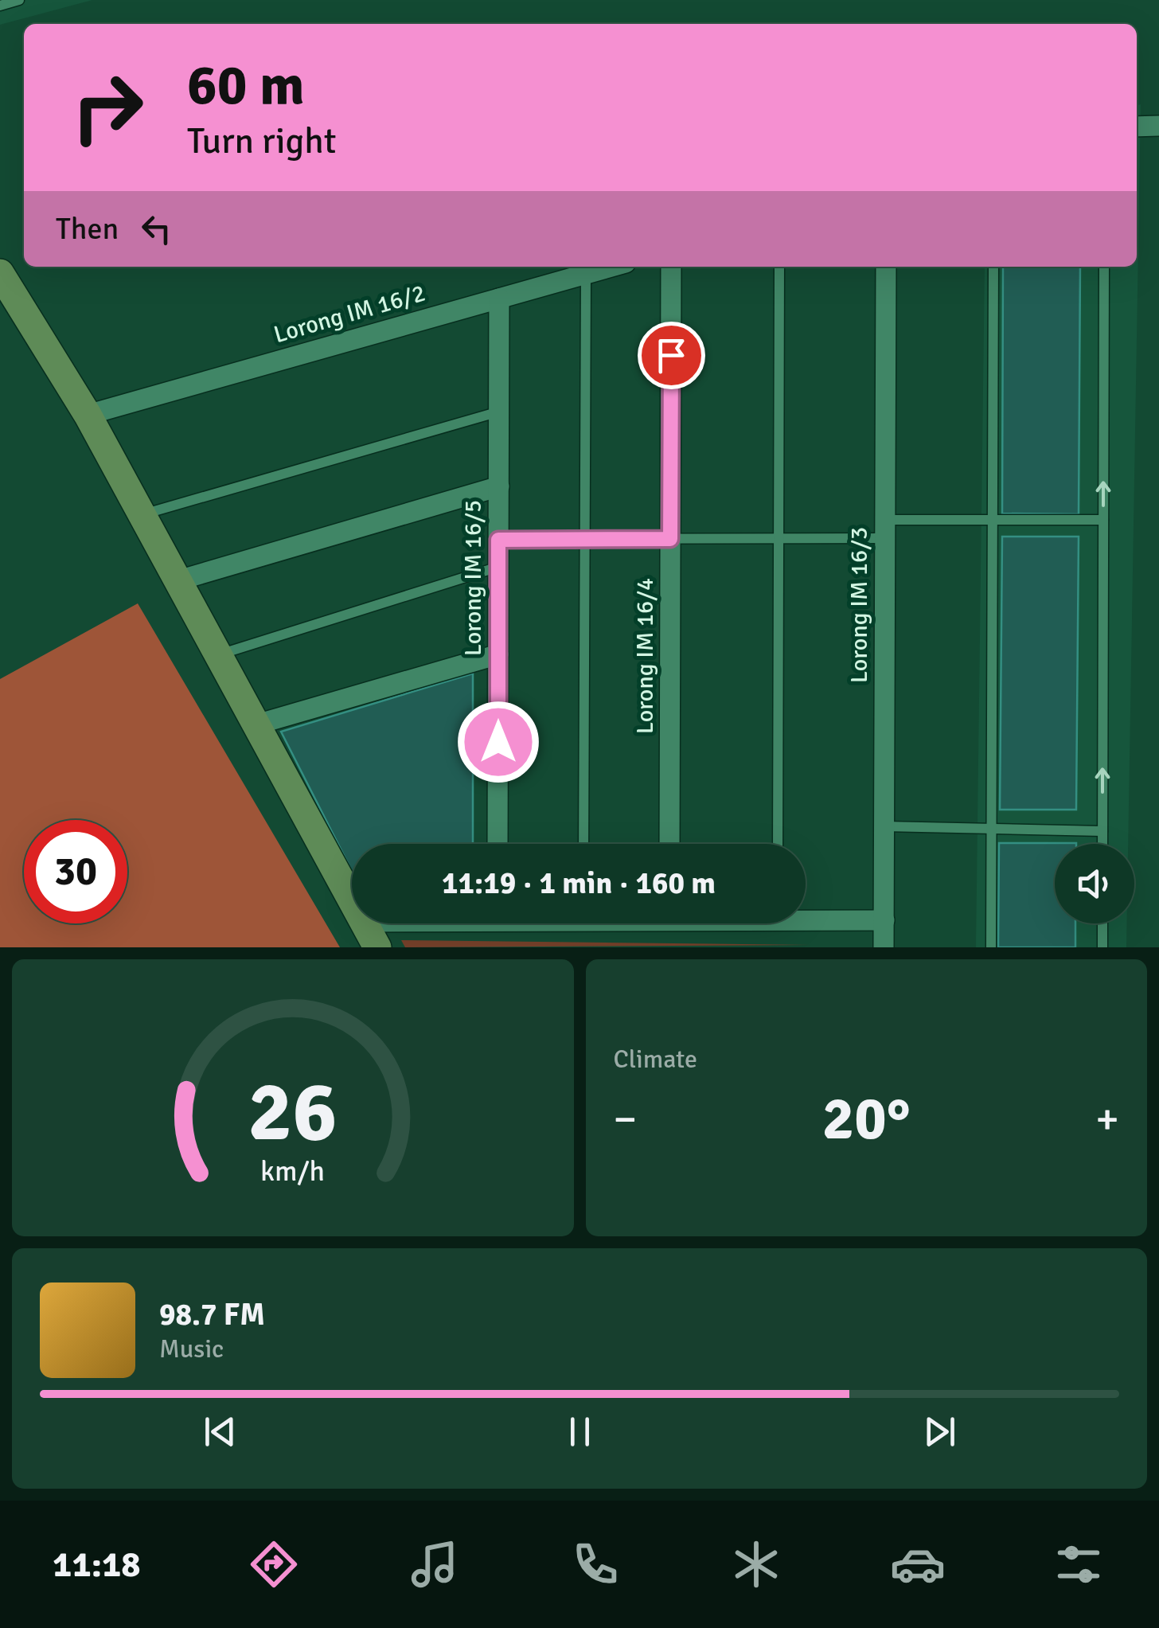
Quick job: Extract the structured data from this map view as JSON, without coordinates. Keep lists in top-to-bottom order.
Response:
{
  "streets": {
    "street": [
      "Lorong IM 16/2",
      "Lorong IM 16/5",
      "Lorong IM 16/3",
      "Lorong IM 16/4"
    ]
  },
  "crossings": [
    ["Lorong IM 16/2", "Lorong IM 16/5"]
  ],
  "page": {
    "turn": ["60 m", "Turn right"],
    "then": "Then",
    "limit": "30",
    "trip": "11:19 · 1 min · 160 m",
    "tile": "Climate",
    "heat": ["−", "20°", "+"],
    "song": ["98.7 FM", "Music"],
    "tabs": "11:18",
    "gauge": ["26", "km/h"]
  }
}
